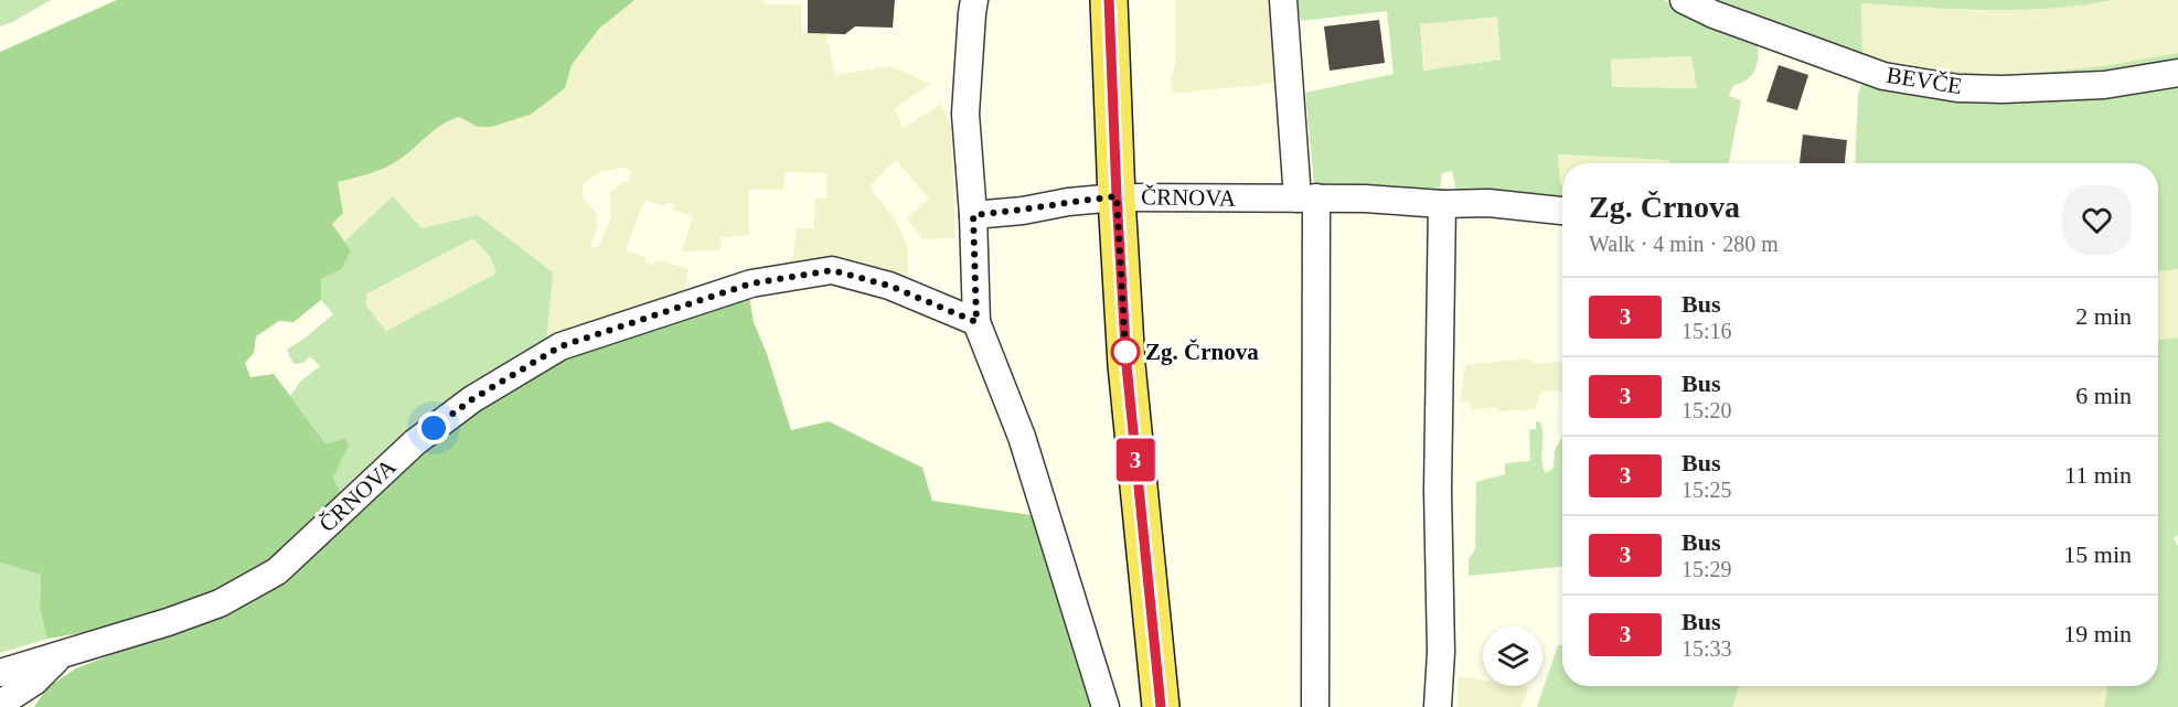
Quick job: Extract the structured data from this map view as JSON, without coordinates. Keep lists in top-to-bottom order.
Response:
{
  "streets": {
    "street": ["BEVČE", "ČRNOVA"]
  },
  "places": ["Zg. Črnova"],
  "lines": ["bus line 3"],
  "page": {
    "on_map": "3",
    "heading": ["Zg. Črnova", "Walk · 4 min · 280 m"],
    "list": [
      {
        "mark": "3",
        "name": "Bus",
        "note": "15:16",
        "value": "2 min"
      },
      {
        "mark": "3",
        "name": "Bus",
        "note": "15:20",
        "value": "6 min"
      },
      {
        "mark": "3",
        "name": "Bus",
        "note": "15:25",
        "value": "11 min"
      },
      {
        "mark": "3",
        "name": "Bus",
        "note": "15:29",
        "value": "15 min"
      },
      {
        "mark": "3",
        "name": "Bus",
        "note": "15:33",
        "value": "19 min"
      }
    ]
  }
}
